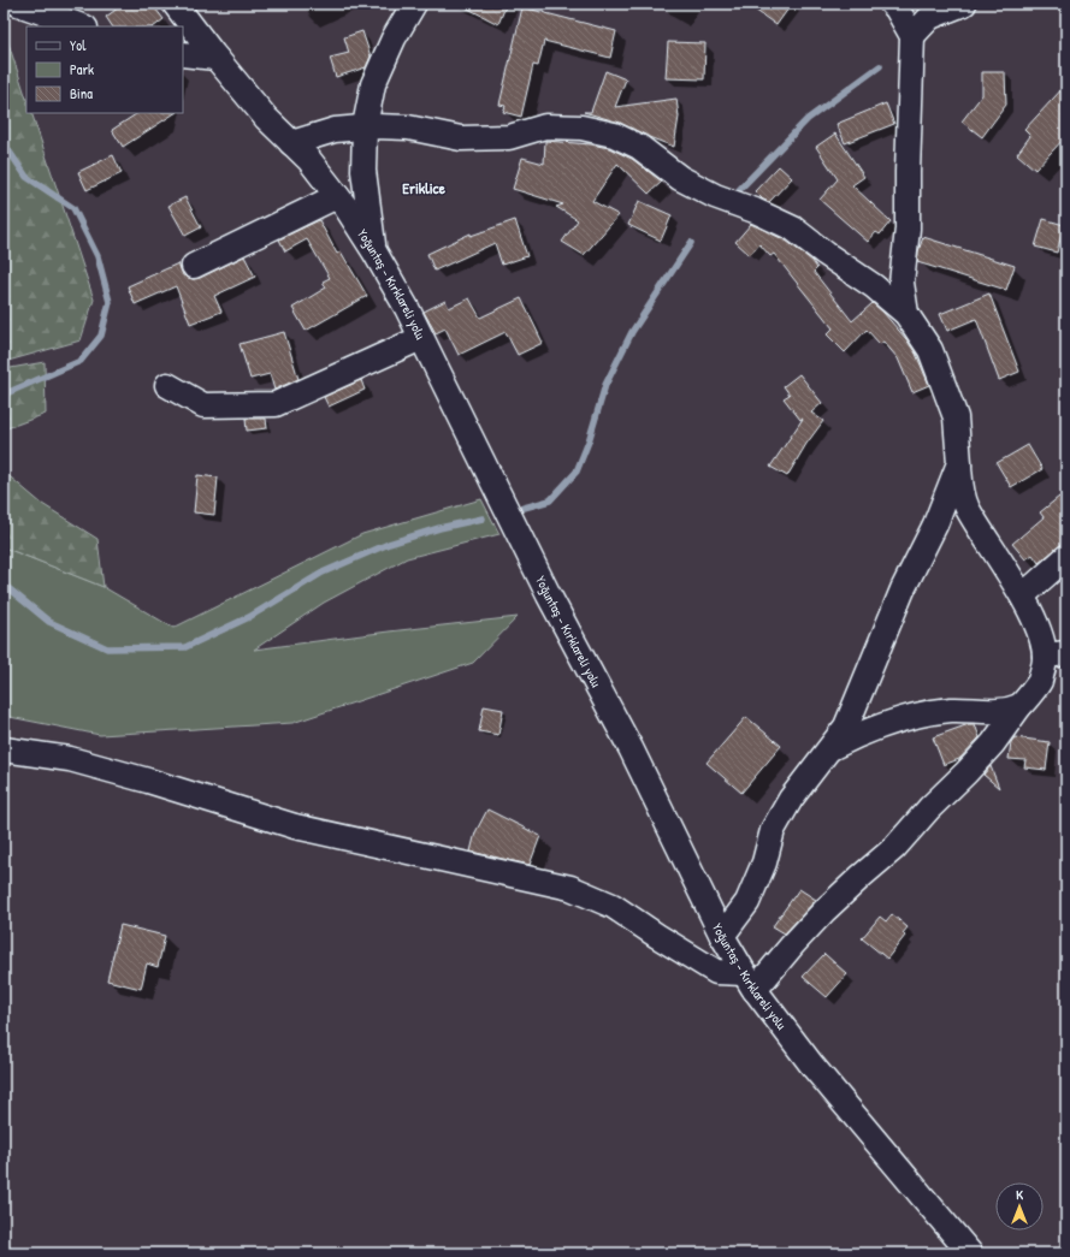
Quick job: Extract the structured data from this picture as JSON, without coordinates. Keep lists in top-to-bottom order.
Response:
{
  "streets": {
    "street": ["Yoğuntaş - Kırklareli yolu"]
  },
  "districts": ["Eriklice"],
  "legend": ["Yol", "Park", "Bina"],
  "north": "top"
}
